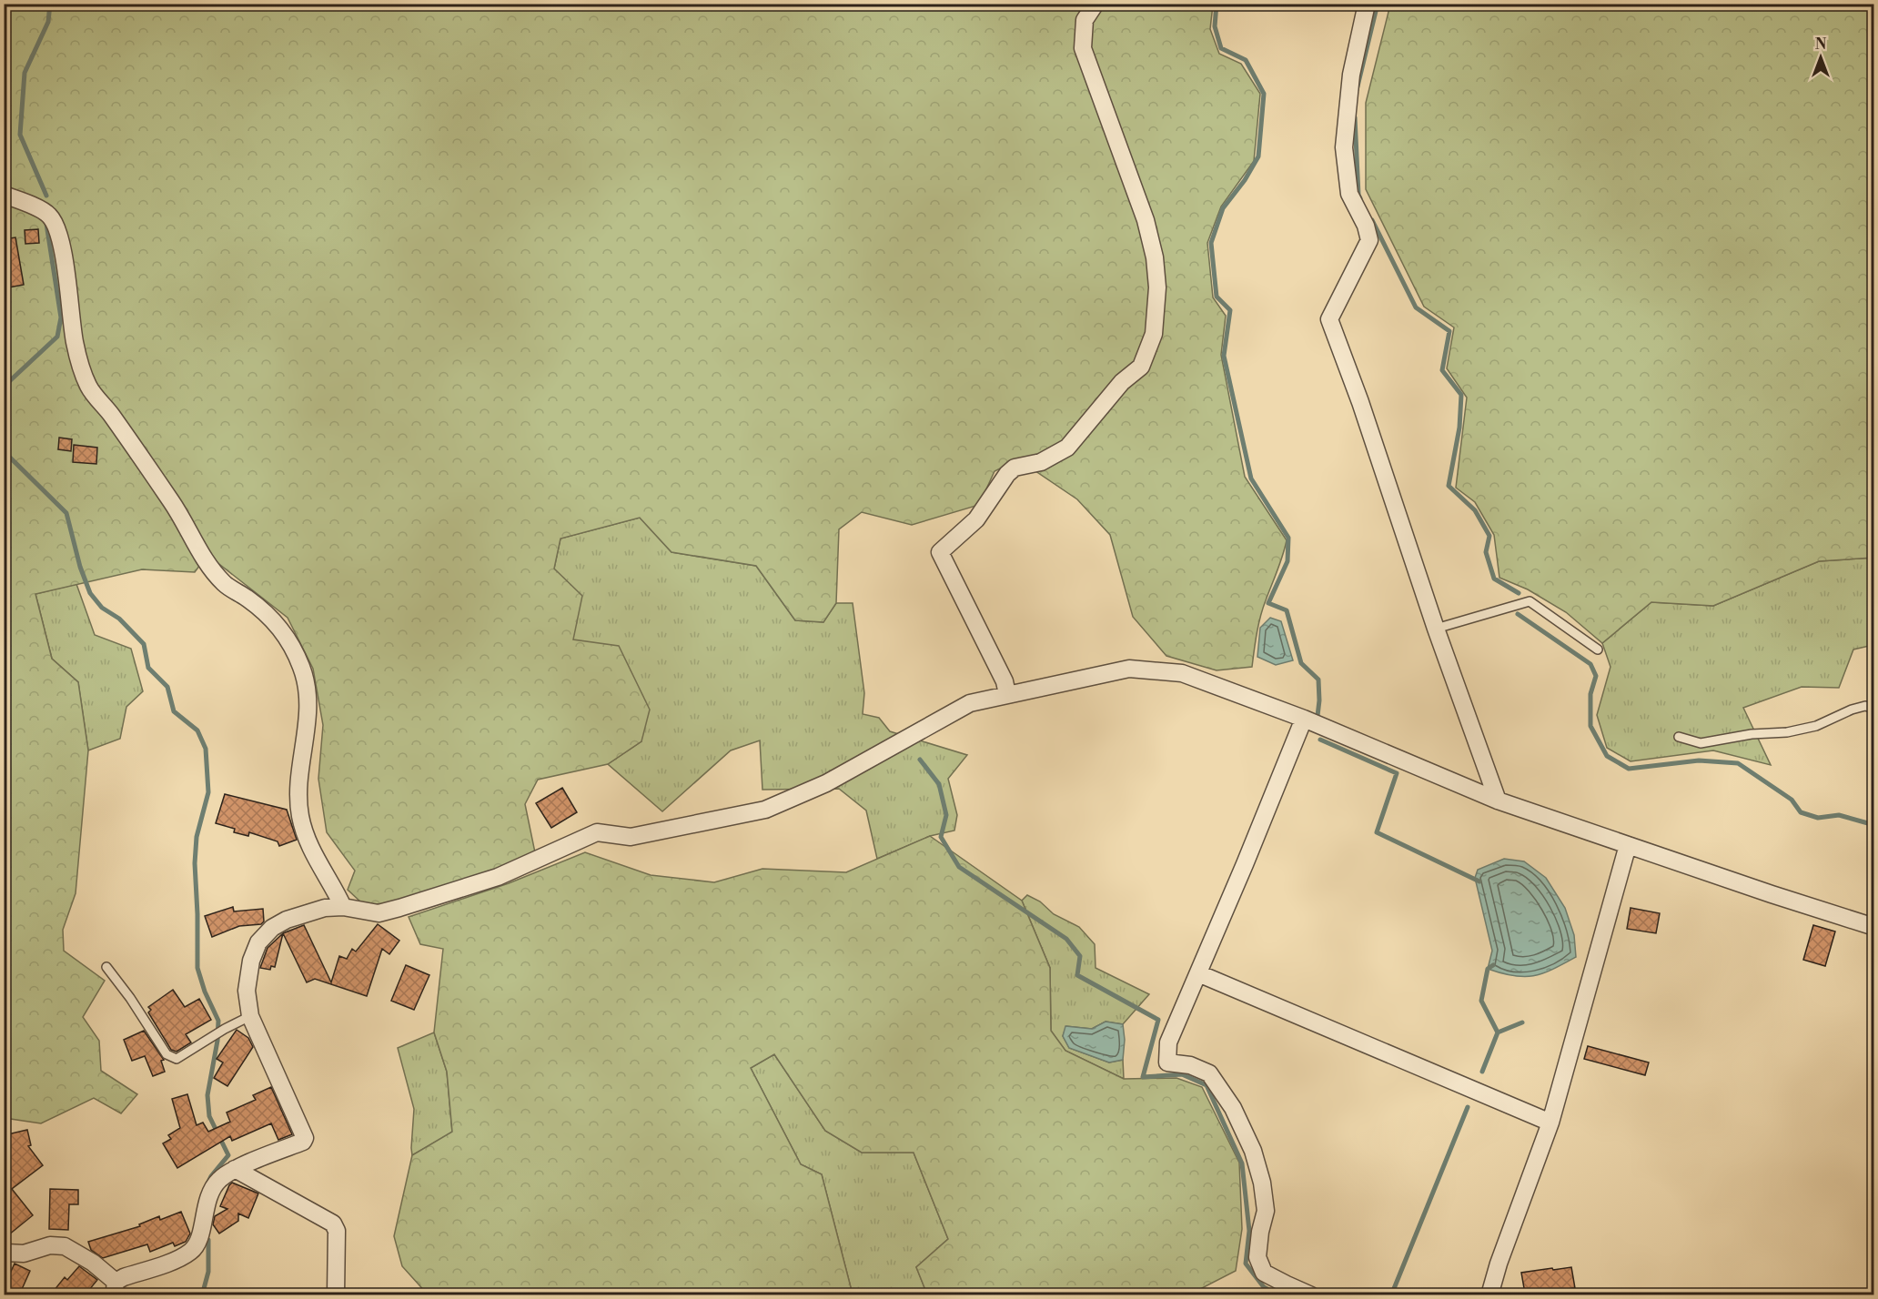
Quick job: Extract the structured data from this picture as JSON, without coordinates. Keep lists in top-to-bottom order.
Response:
{
  "north": "top"
}
